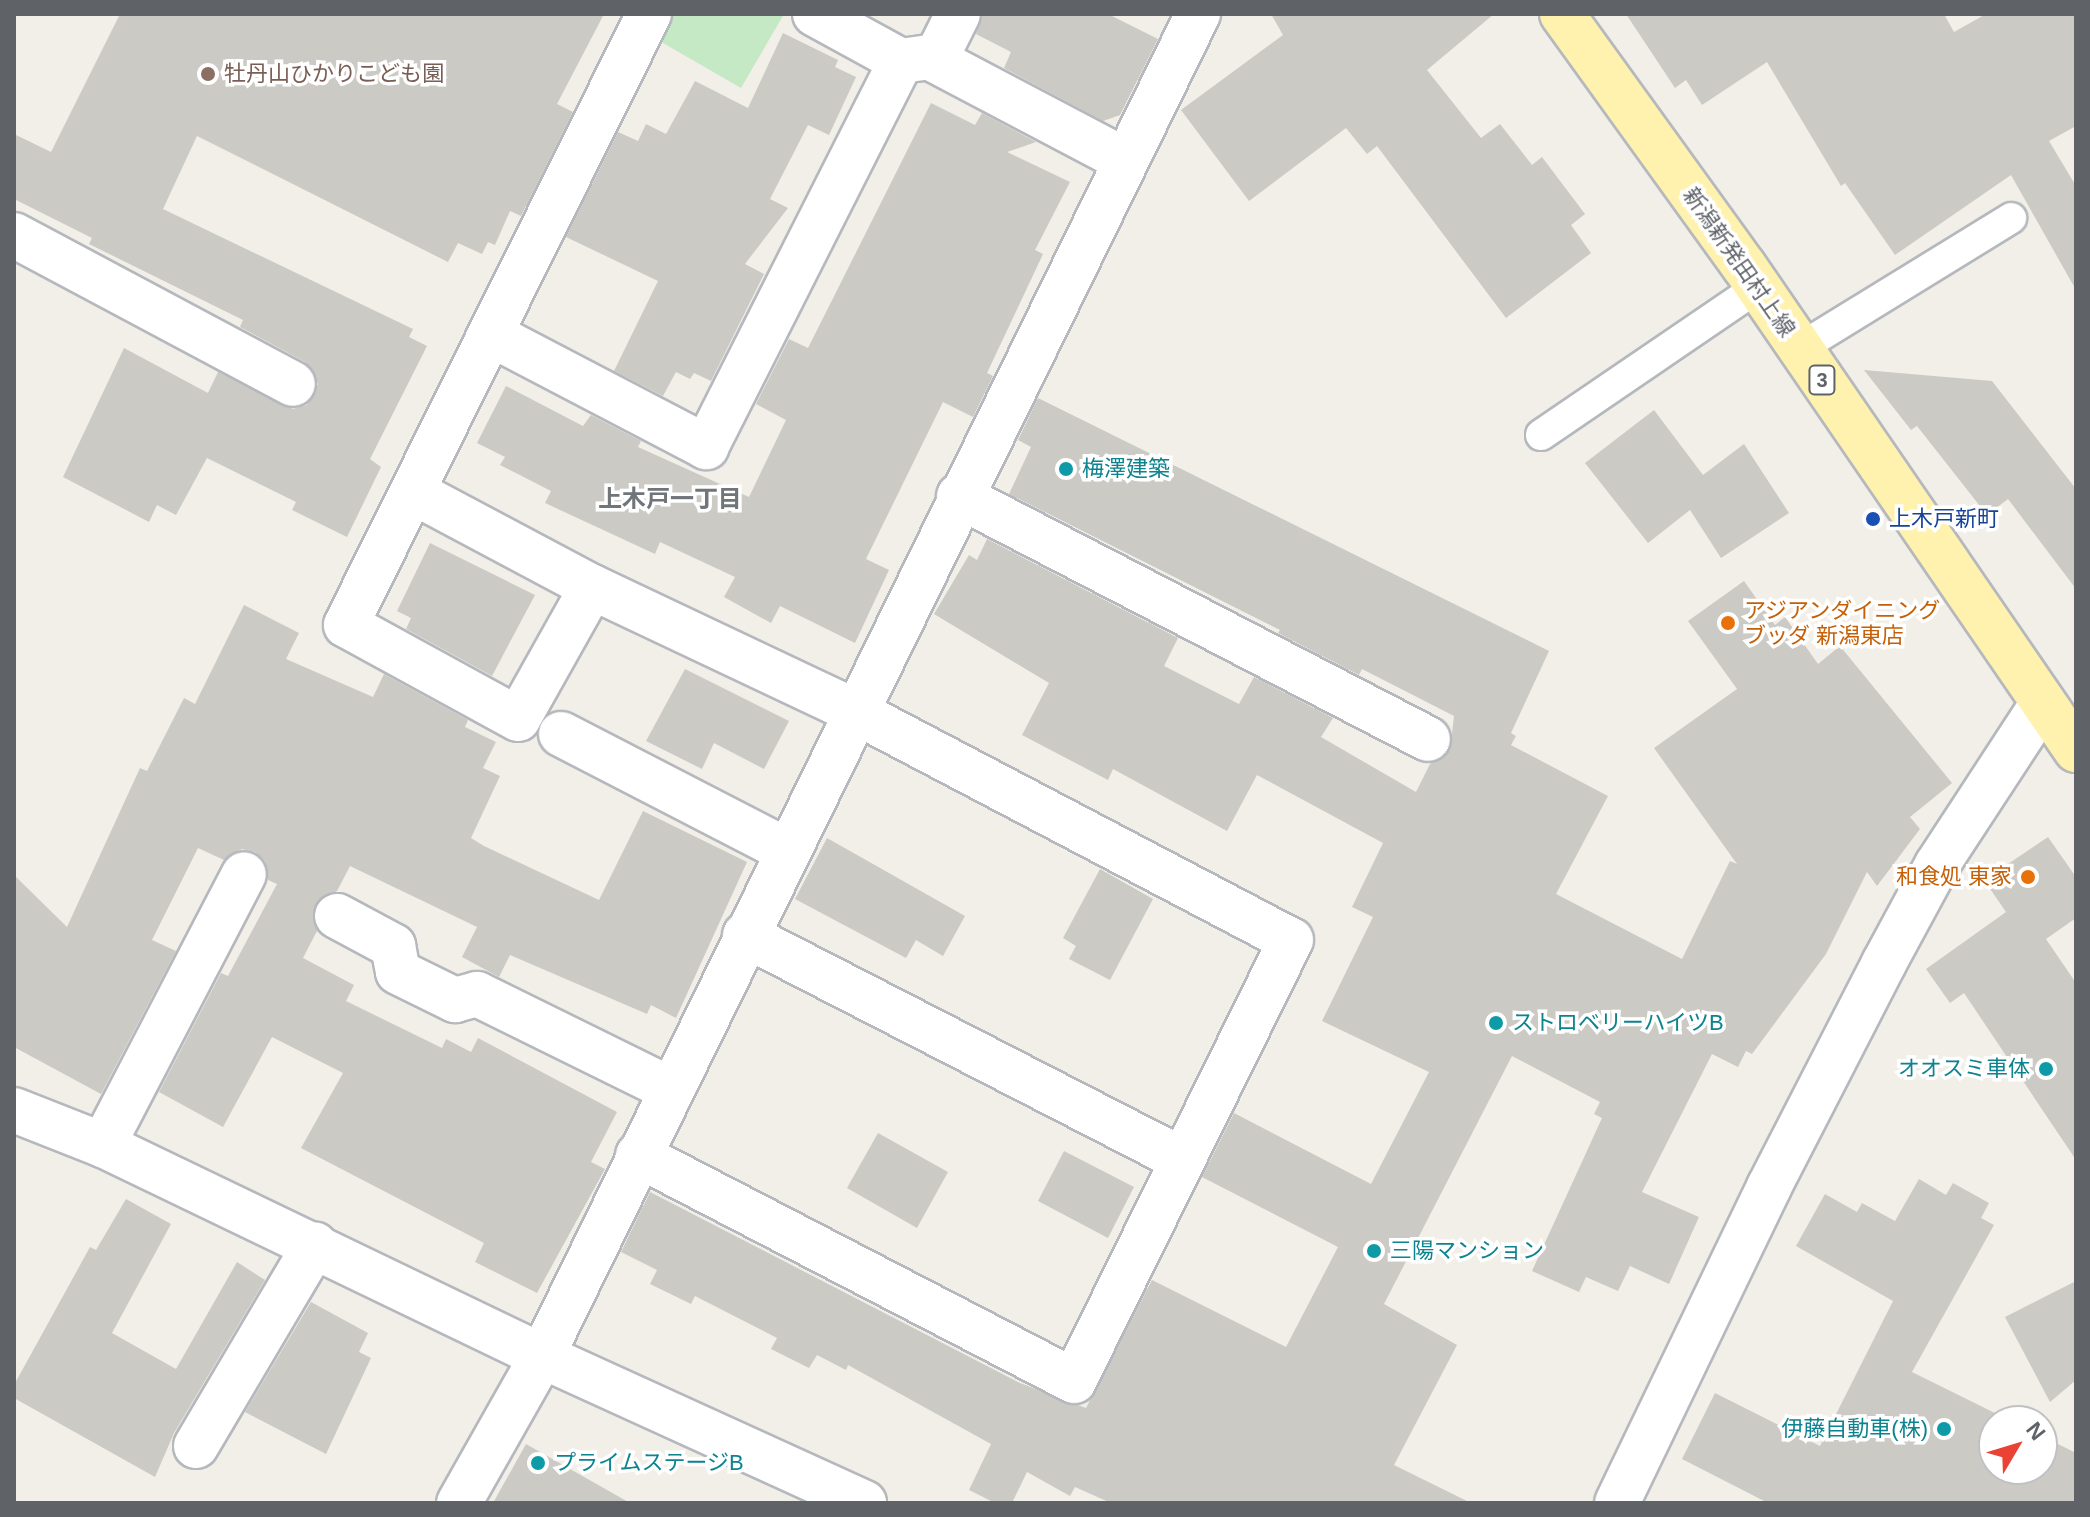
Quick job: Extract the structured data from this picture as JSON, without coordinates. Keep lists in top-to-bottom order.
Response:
{
  "streets": {
    "main road": ["新潟新発田村上線", "3"]
  },
  "districts": ["上木戸一丁目"],
  "places": [
    "牡丹山ひかりこども園",
    "梅澤建築",
    "上木戸新町",
    "アジアンダイニング ブッダ 新潟東店",
    "和食処 東家",
    "ストロベリーハイツB",
    "オオスミ車体",
    "三陽マンション",
    "伊藤自動車(株)",
    "プライムステージB"
  ],
  "north": "top right"
}
